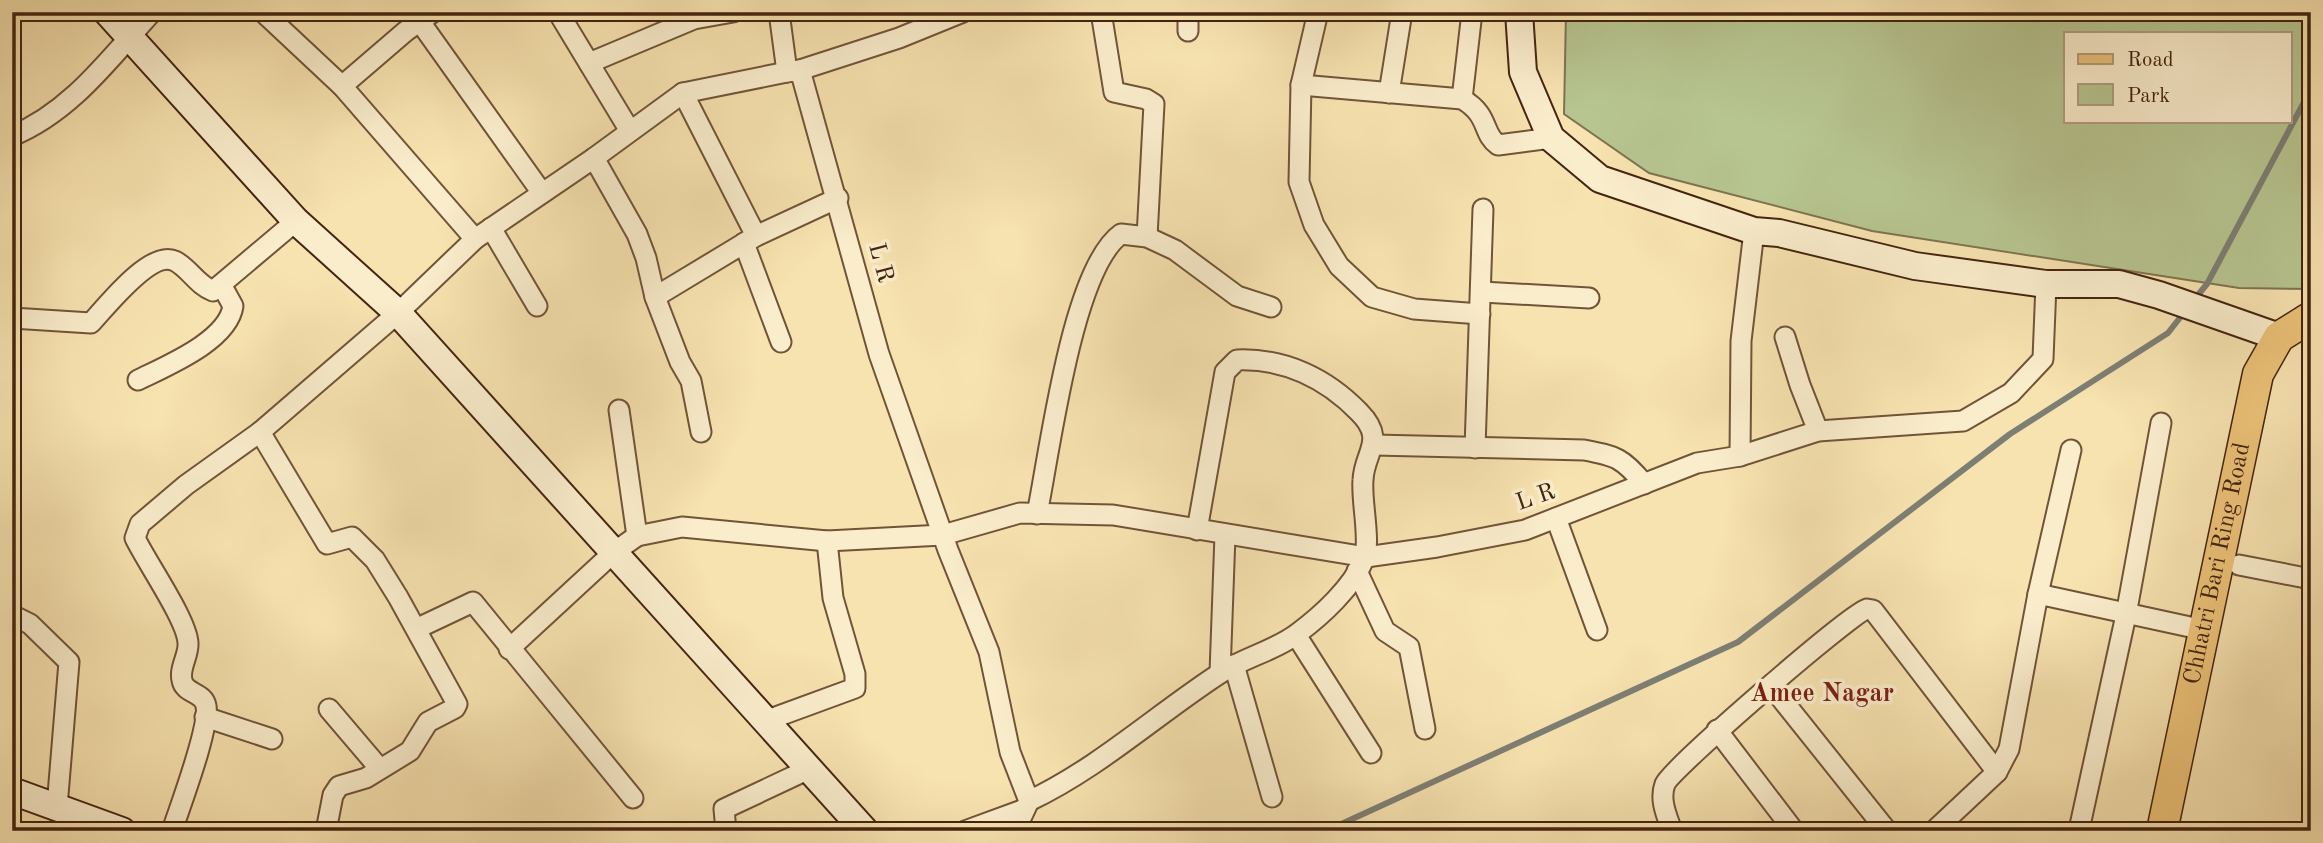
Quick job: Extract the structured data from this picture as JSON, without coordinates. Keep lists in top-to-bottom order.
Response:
{
  "streets": {
    "main road": ["Chhatri Bari Ring Road"],
    "street": ["L R"]
  },
  "districts": ["Amee Nagar"],
  "legend": ["Road", "Park"]
}
